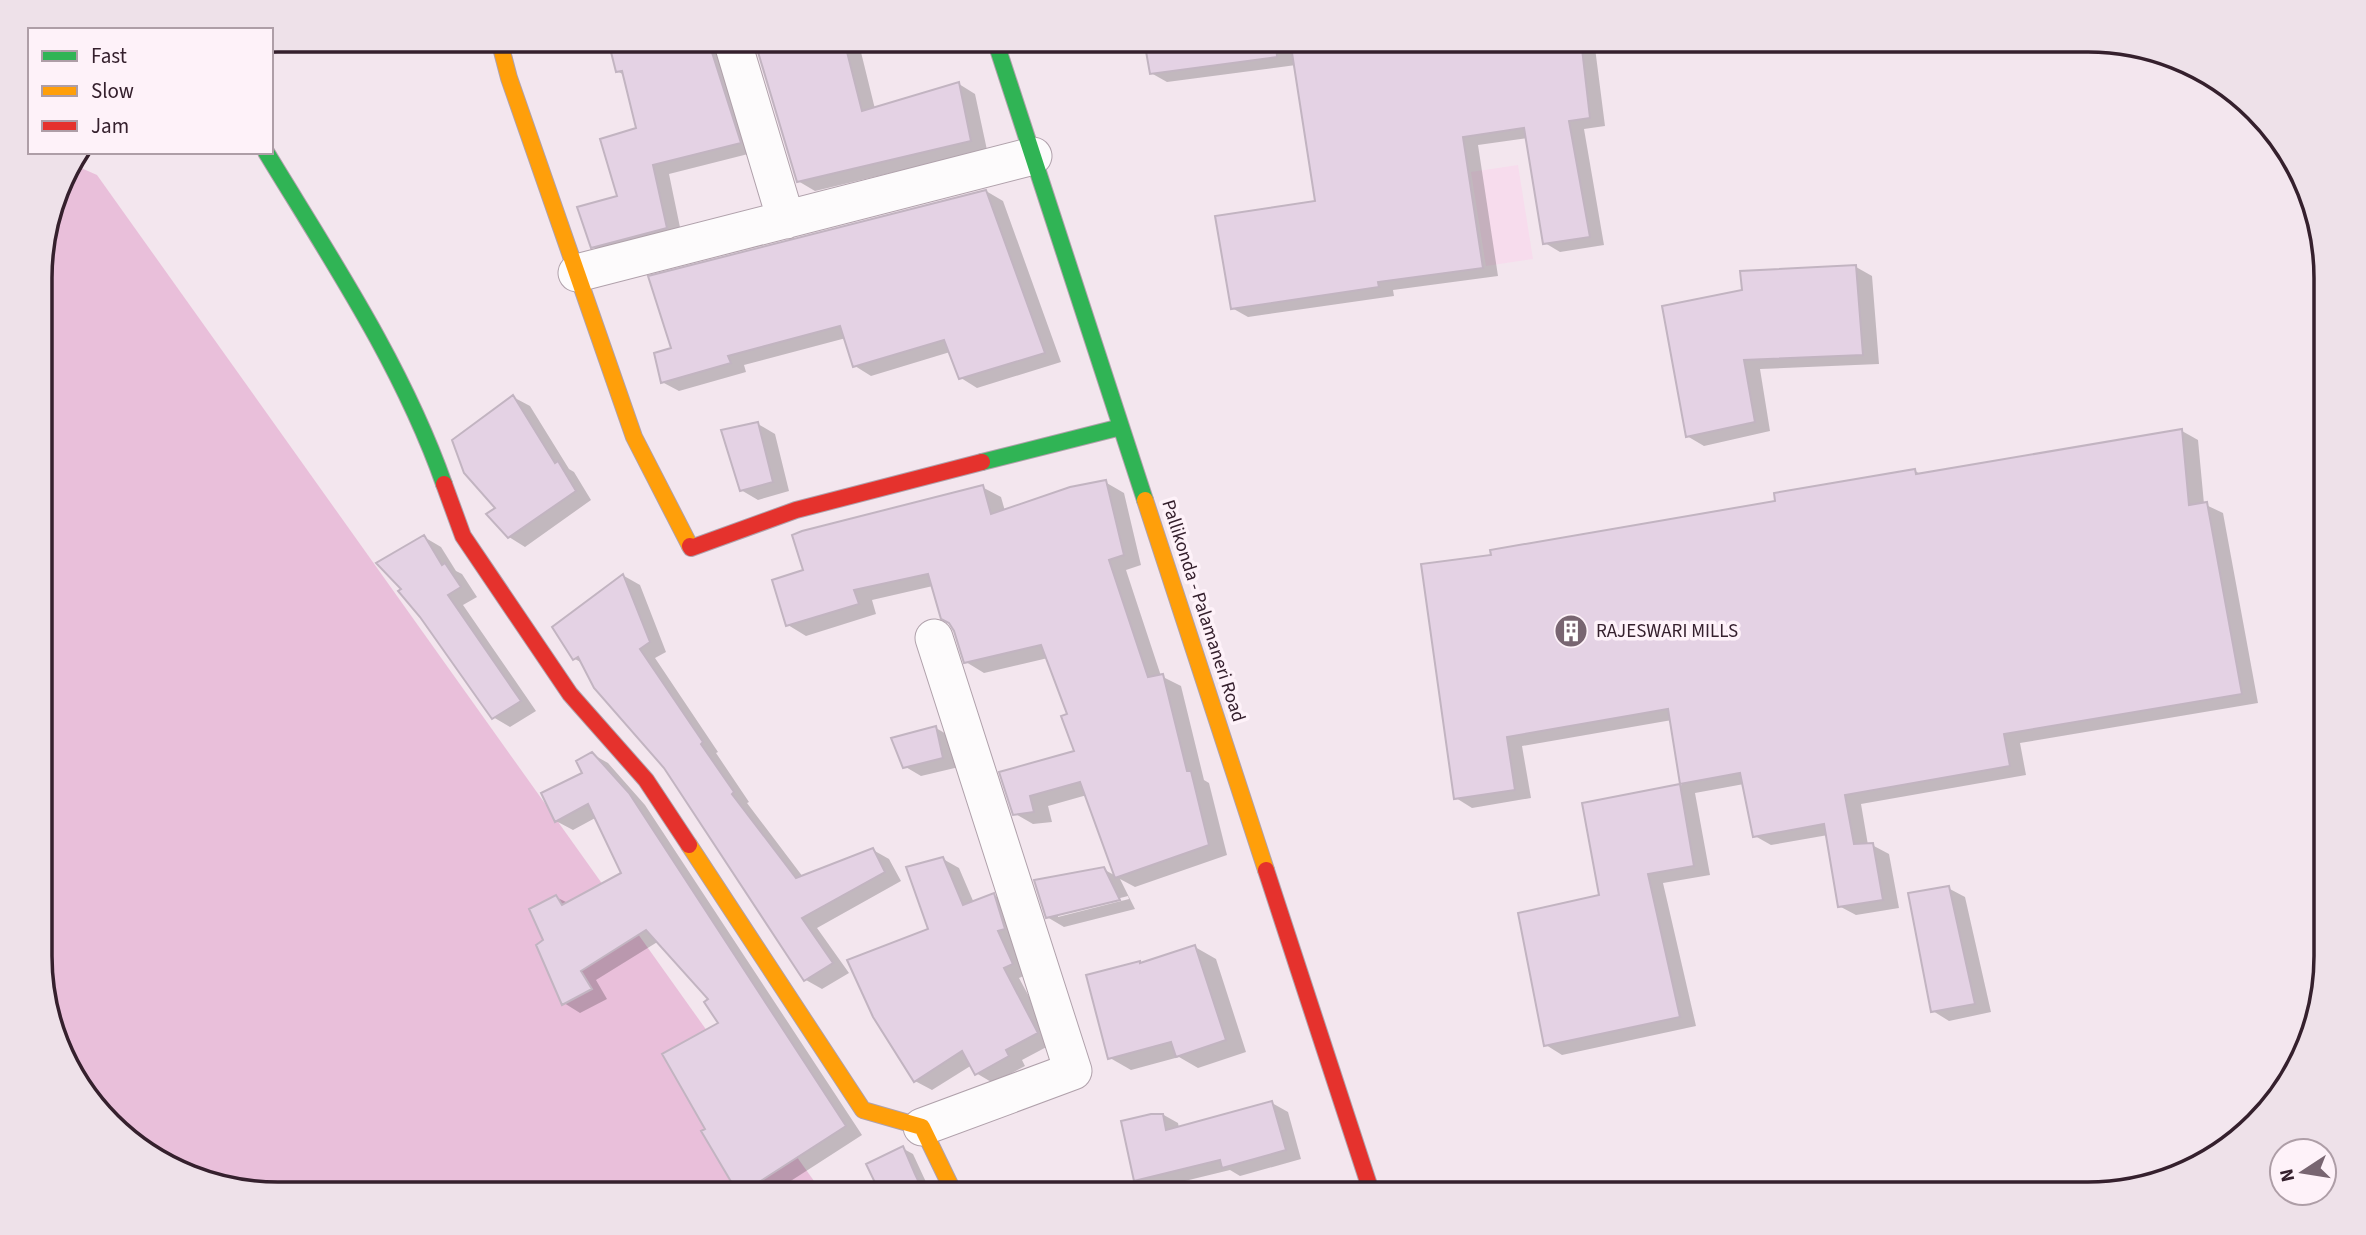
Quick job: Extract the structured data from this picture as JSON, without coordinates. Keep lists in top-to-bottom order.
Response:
{
  "streets": {
    "street": ["Pallikonda - Palamaneri Road"]
  },
  "places": {
    "building": ["RAJESWARI MILLS"]
  },
  "legend": ["Fast", "Slow", "Jam"],
  "north": "left"
}
